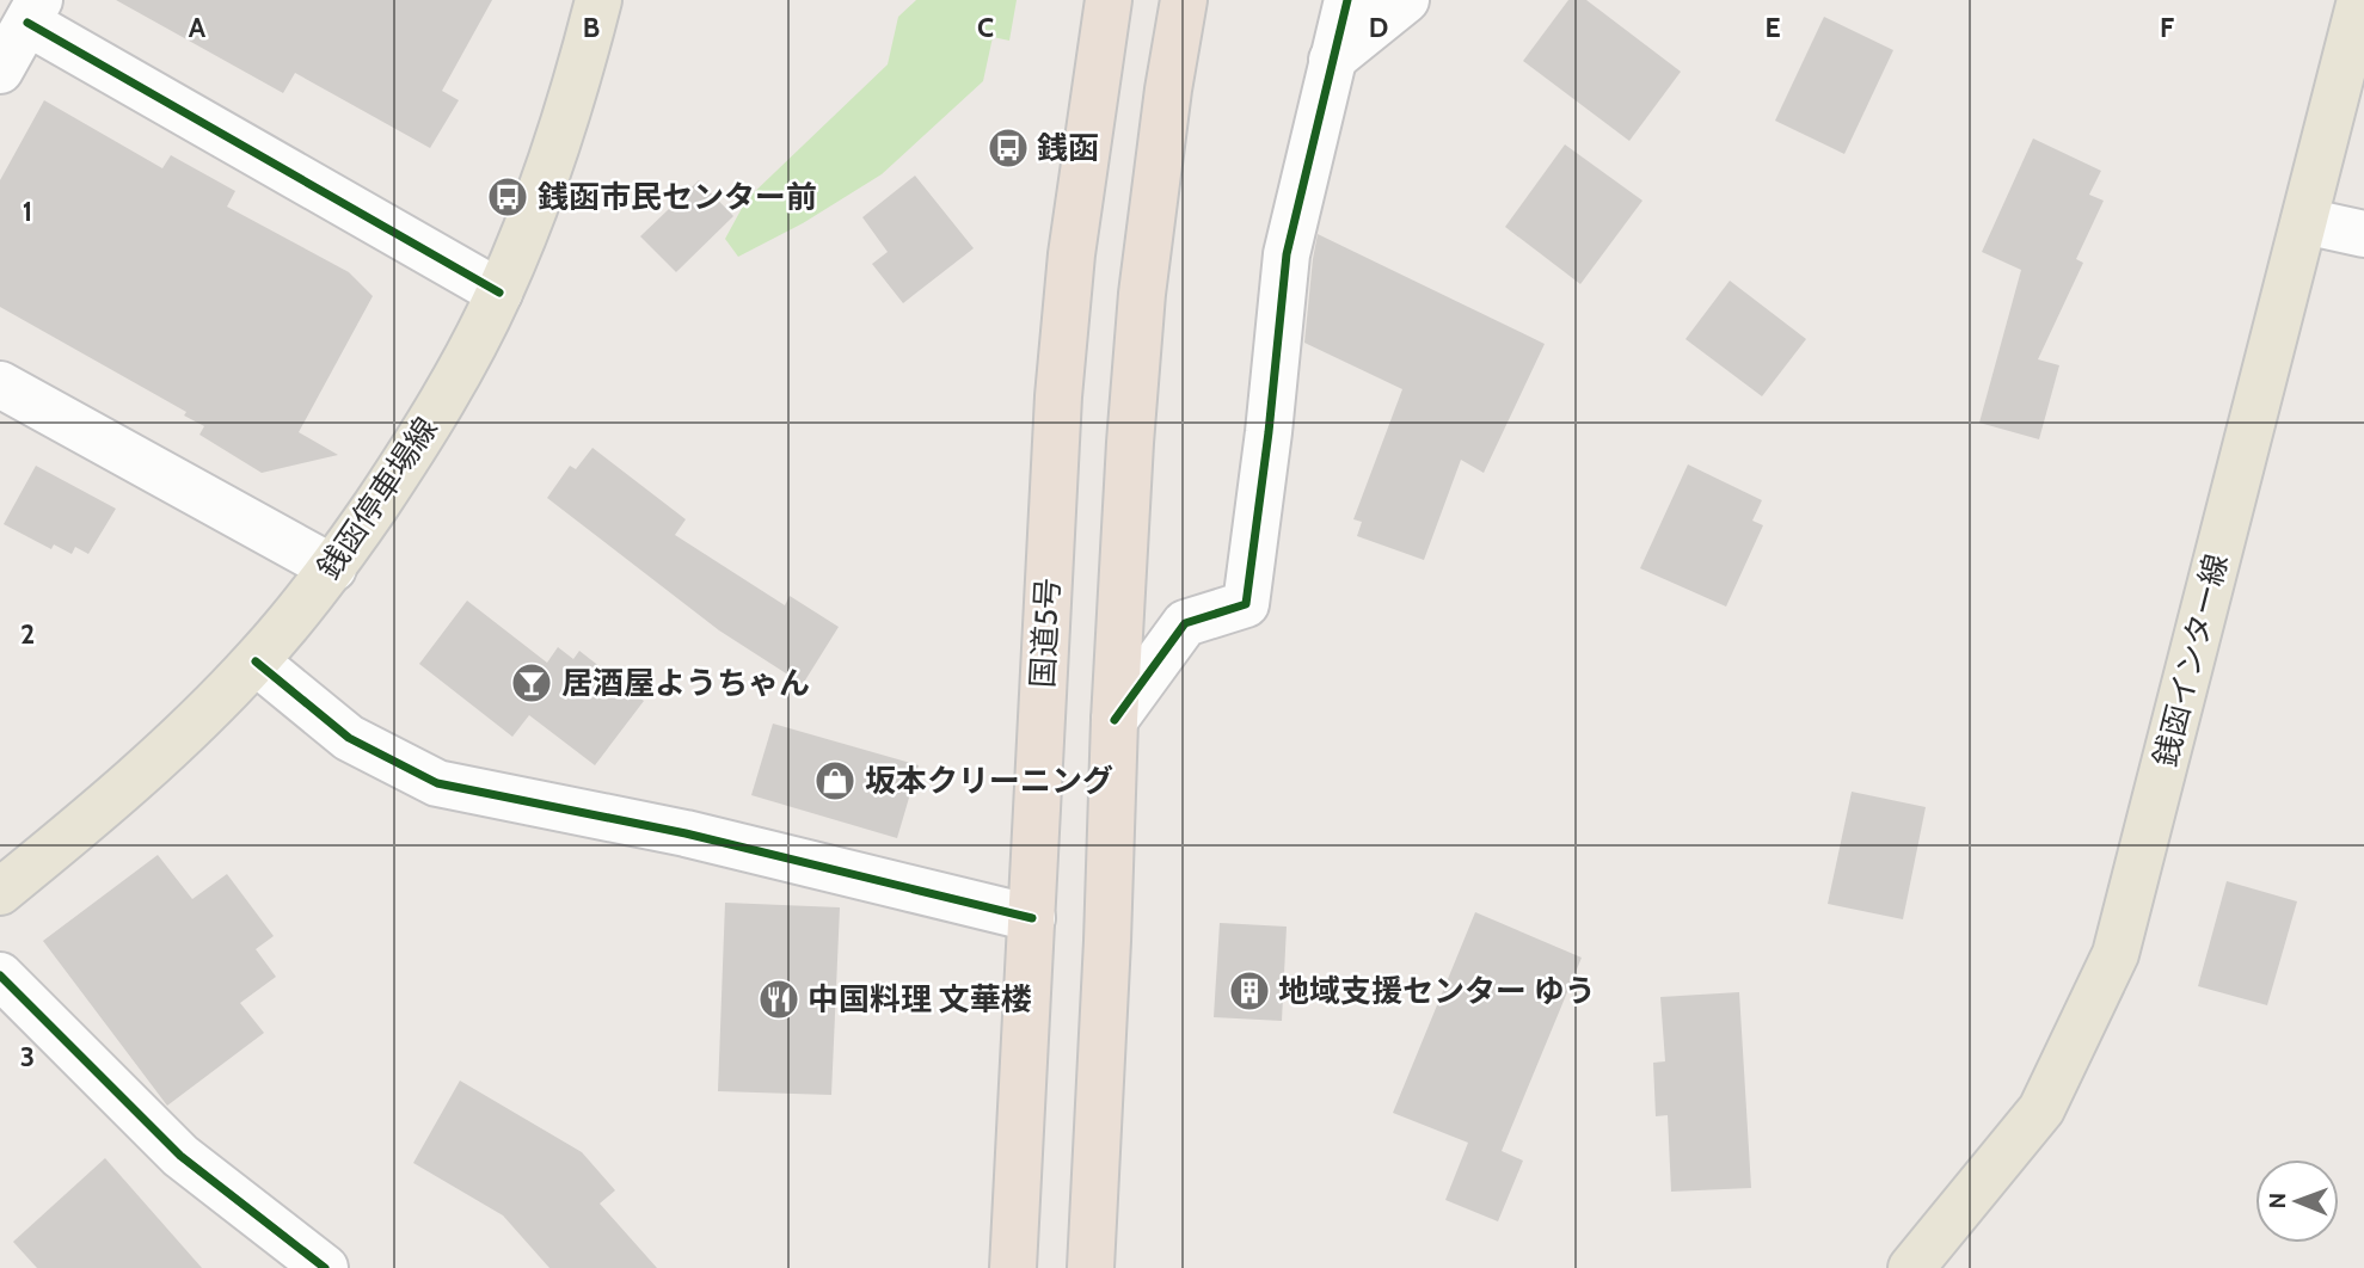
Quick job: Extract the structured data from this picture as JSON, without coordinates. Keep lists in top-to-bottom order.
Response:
{
  "streets": {
    "highway": ["国道5号"],
    "main road": ["銭函停車場線", "銭函インター線"]
  },
  "places": {
    "bus stop": ["銭函", "銭函市民センター前"],
    "bar": ["居酒屋ようちゃん"],
    "shop": ["坂本クリーニング"],
    "building": ["地域支援センター ゆう"],
    "restaurant": ["中国料理 文華楼"]
  },
  "north": "left",
  "grid": {
    "columns": [
      "A",
      "B",
      "C",
      "D",
      "E",
      "F"
    ],
    "rows": ["1", "2", "3"]
  }
}
